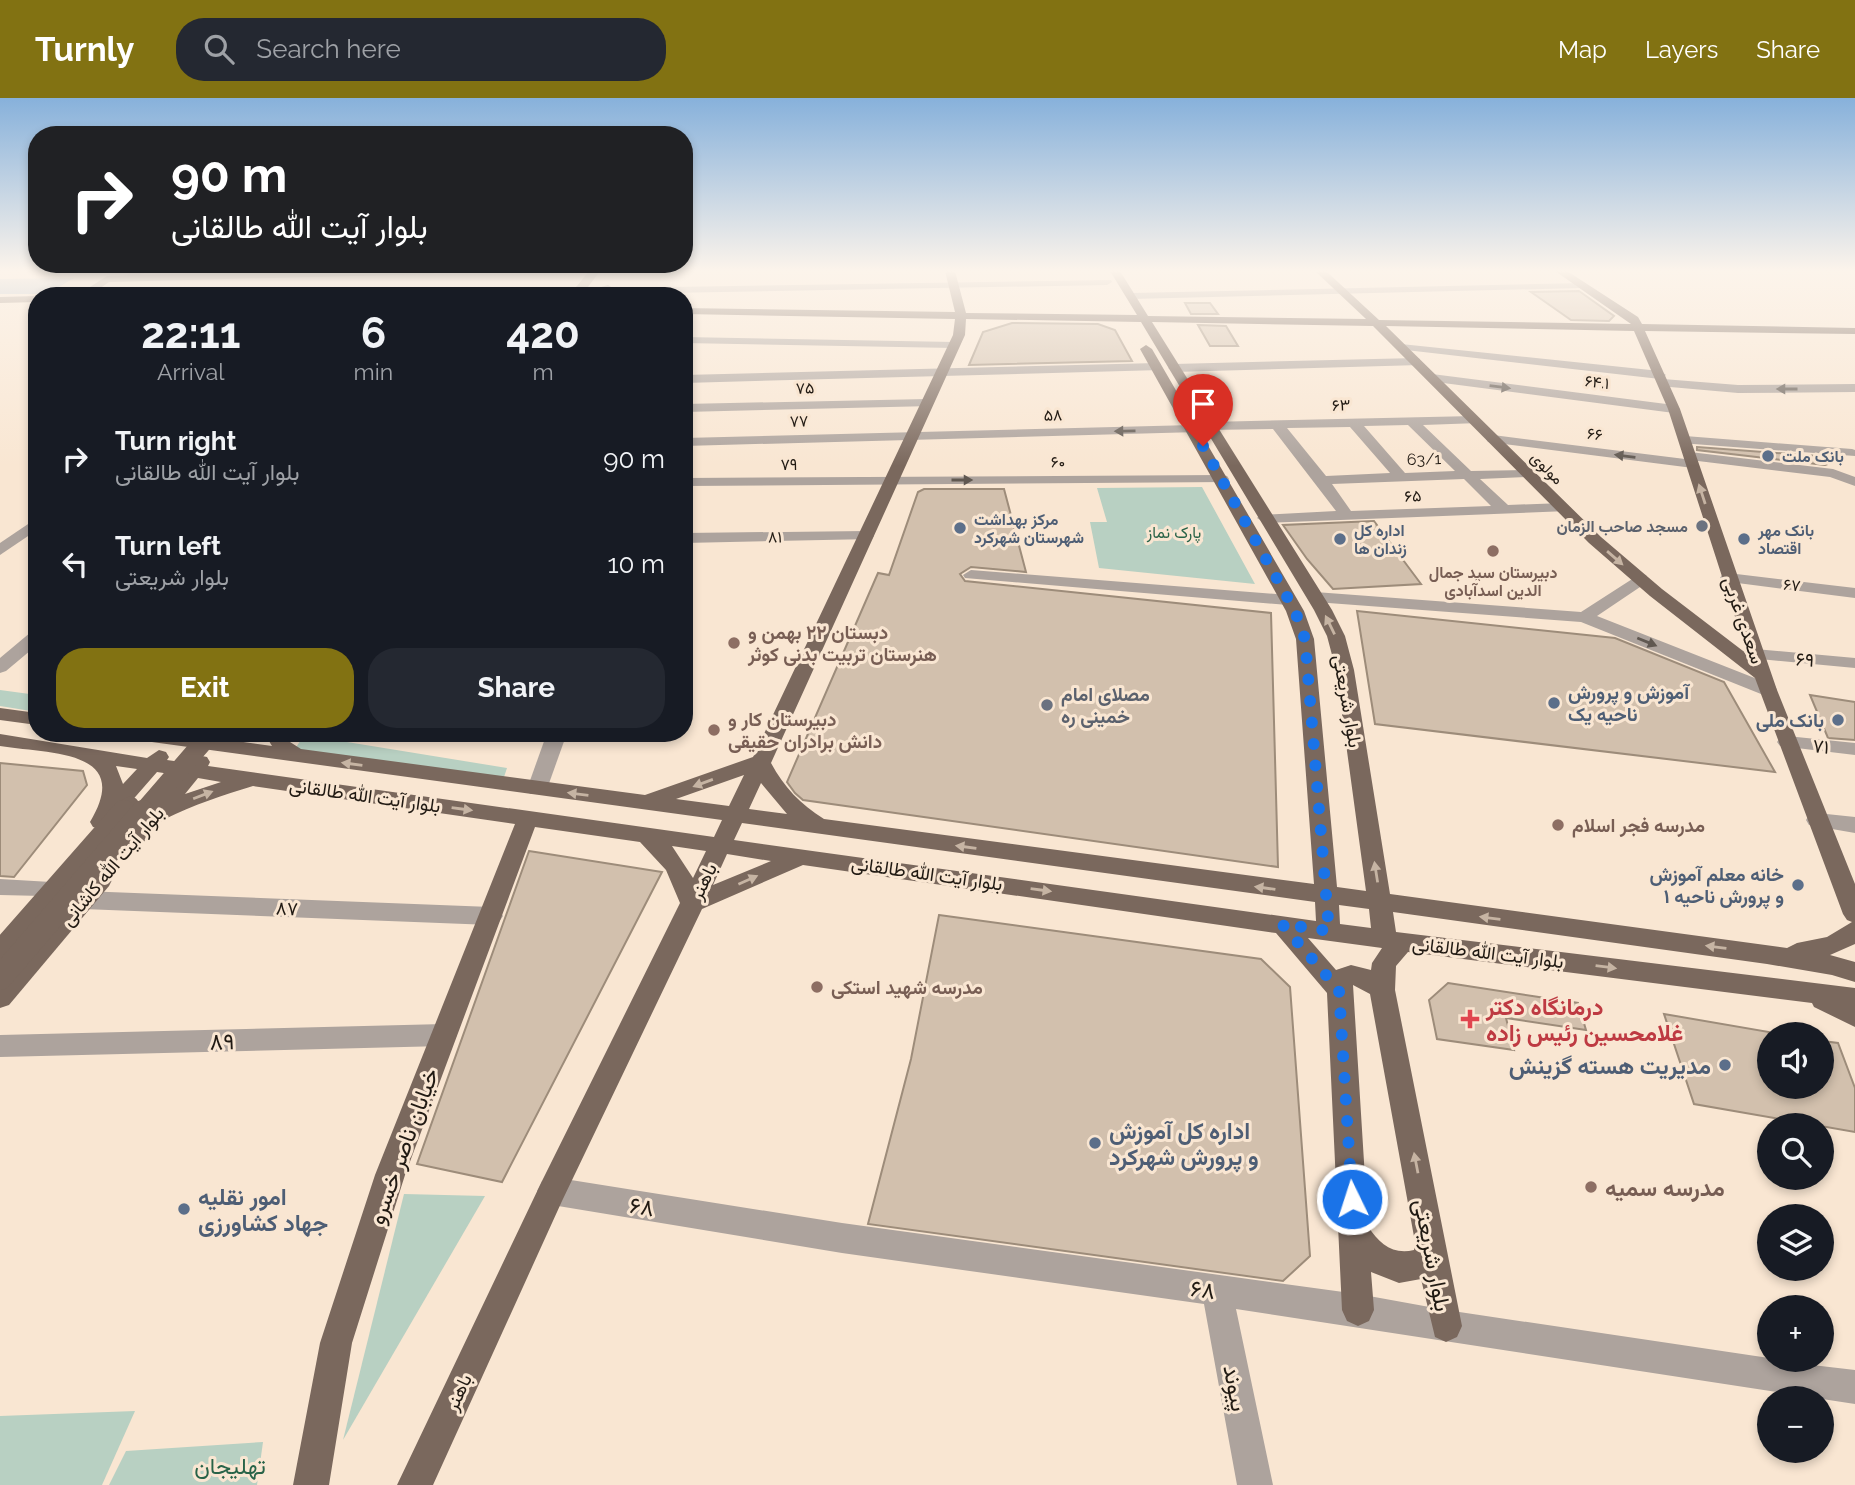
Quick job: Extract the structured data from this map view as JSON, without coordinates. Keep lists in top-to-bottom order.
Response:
{
  "streets": {
    "main road": [
      "مولوی",
      "سعدی غربی",
      "بلوار شریعتی",
      "بلوار آیت الله طالقانی",
      "بلوار آیت الله کاشانی",
      "باهنر",
      "خیابان ناصر خسرو"
    ],
    "street": [
      "۶۴.۱",
      "۷۵",
      "۶۳",
      "۵۸",
      "۷۷",
      "۶۶",
      "63/1",
      "۶۰",
      "۷۹",
      "۶۵",
      "۸۱",
      "۶۷",
      "۶۹",
      "۷۱",
      "۸۷",
      "۸۹",
      "۶۸",
      "پیوند"
    ]
  },
  "crossings": [
    ["۶۴.۱", "مولوی"],
    ["۶۴.۱", "سعدی غربی"],
    ["۷۵", "باهنر"],
    ["۶۳", "۵۸"],
    ["۶۳", "مولوی"],
    ["۶۳", "بلوار شریعتی"],
    ["۵۸", "۷۷"],
    ["۵۸", "بلوار شریعتی"],
    ["۵۸", "باهنر"],
    ["۷۷", "باهنر"],
    ["۶۶", "مولوی"],
    ["۶۶", "سعدی غربی"],
    ["63/1", "مولوی"],
    ["۶۰", "۷۹"],
    ["۶۰", "بلوار شریعتی"],
    ["۶۰", "باهنر"],
    ["۷۹", "باهنر"],
    ["مولوی", "۶۵"],
    ["مولوی", "سعدی غربی"],
    ["۶۵", "بلوار شریعتی"],
    ["۸۱", "باهنر"],
    ["۶۷", "سعدی غربی"],
    ["سعدی غربی", "۶۹"],
    ["سعدی غربی", "۷۱"],
    ["بلوار شریعتی", "بلوار آیت الله طالقانی"],
    ["بلوار شریعتی", "۶۸"],
    ["بلوار آیت الله طالقانی", "بلوار آیت الله کاشانی"],
    ["بلوار آیت الله طالقانی", "باهنر"],
    ["بلوار آیت الله طالقانی", "خیابان ناصر خسرو"],
    ["بلوار آیت الله کاشانی", "۸۷"],
    ["باهنر", "۶۸"],
    ["۸۷", "خیابان ناصر خسرو"],
    ["۸۹", "خیابان ناصر خسرو"],
    ["۶۸", "پیوند"]
  ],
  "parks": ["پارک نماز", "تهلیجان"],
  "places": {
    "other": [
      "بانک ملت",
      "مسجد صاحب الزمان",
      "مرکز بهداشت شهرستان شهرکرد",
      "اداره کل زندان ها",
      "بانک مهر اقتصاد",
      "دبیرستان سید جمال الدین اسدآبادی",
      "دبستان ۲۲ بهمن و هنرستان تربیت بدنی کوثر",
      "آموزش و پرورش ناحیه یک",
      "مصلای امام خمینی ره",
      "بانک ملی",
      "دبیرستان کار و دانش برادران حقیقی",
      "مدرسه فجر اسلام",
      "خانه معلم آموزش و پرورش ناحیه ۱",
      "مدرسه شهید استکی",
      "مدیریت هسته گزینش",
      "اداره کل آموزش و پرورش شهرکرد",
      "مدرسه سمیه",
      "امور نقلیه جهاد کشاورزی"
    ],
    "health": ["درمانگاه دکتر غلامحسین رئیس زاده"]
  },
  "page": {
    "header": "Turnly",
    "search": "Search here",
    "nav": ["Map", "Layers", "Share"],
    "turn": ["90 m", "بلوار آیت الله طالقانی"],
    "eta": [
      "22:11",
      "Arrival",
      "6",
      "min",
      "420",
      "m"
    ],
    "list": [
      {
        "name": "Turn right",
        "note": "بلوار آیت الله طالقانی",
        "value": "90 m"
      },
      {
        "name": "Turn left",
        "note": "بلوار شریعتی",
        "value": "10 m"
      }
    ],
    "buttons": ["Exit", "Share"],
    "map_buttons": ["+", "−"]
  }
}
